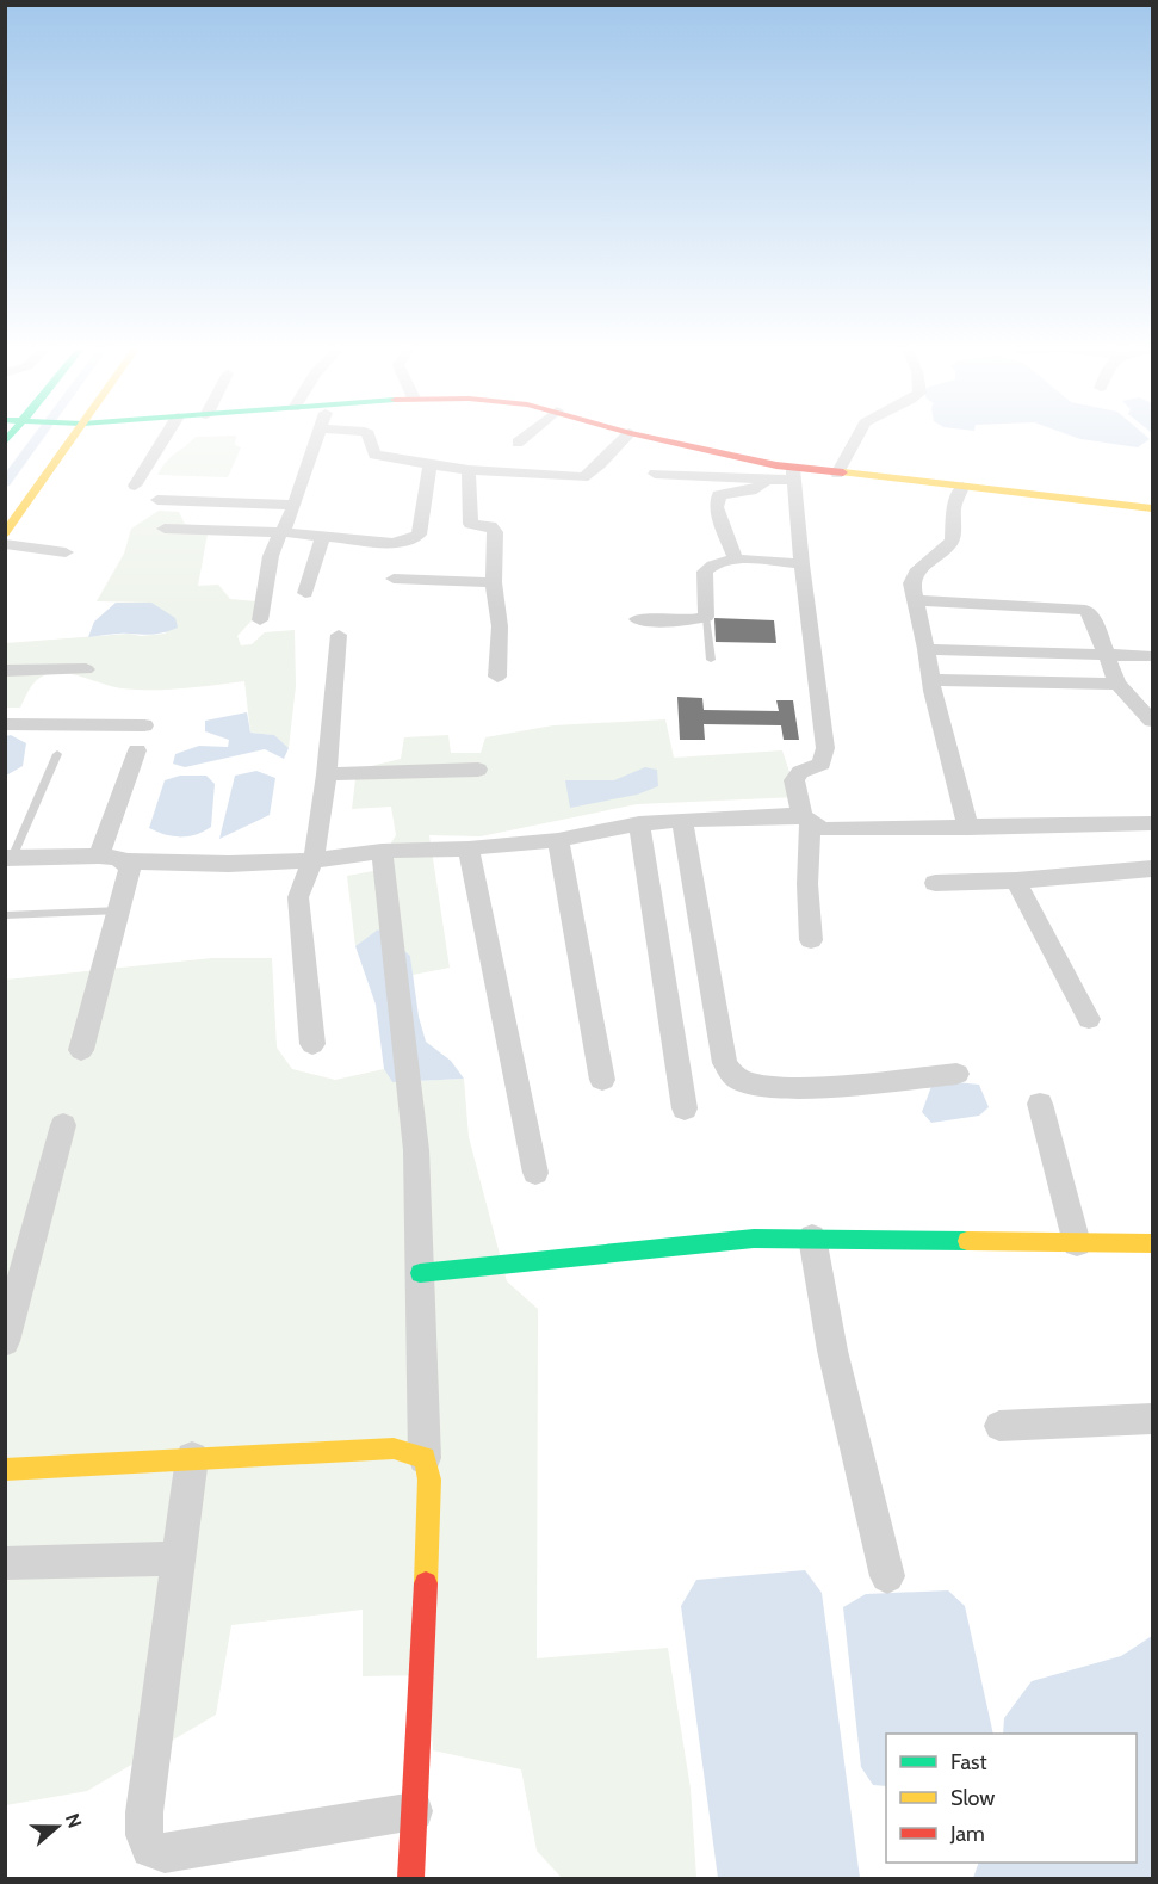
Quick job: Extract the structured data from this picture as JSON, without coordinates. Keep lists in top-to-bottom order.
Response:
{
  "legend": ["Fast", "Slow", "Jam"],
  "north": "right"
}
